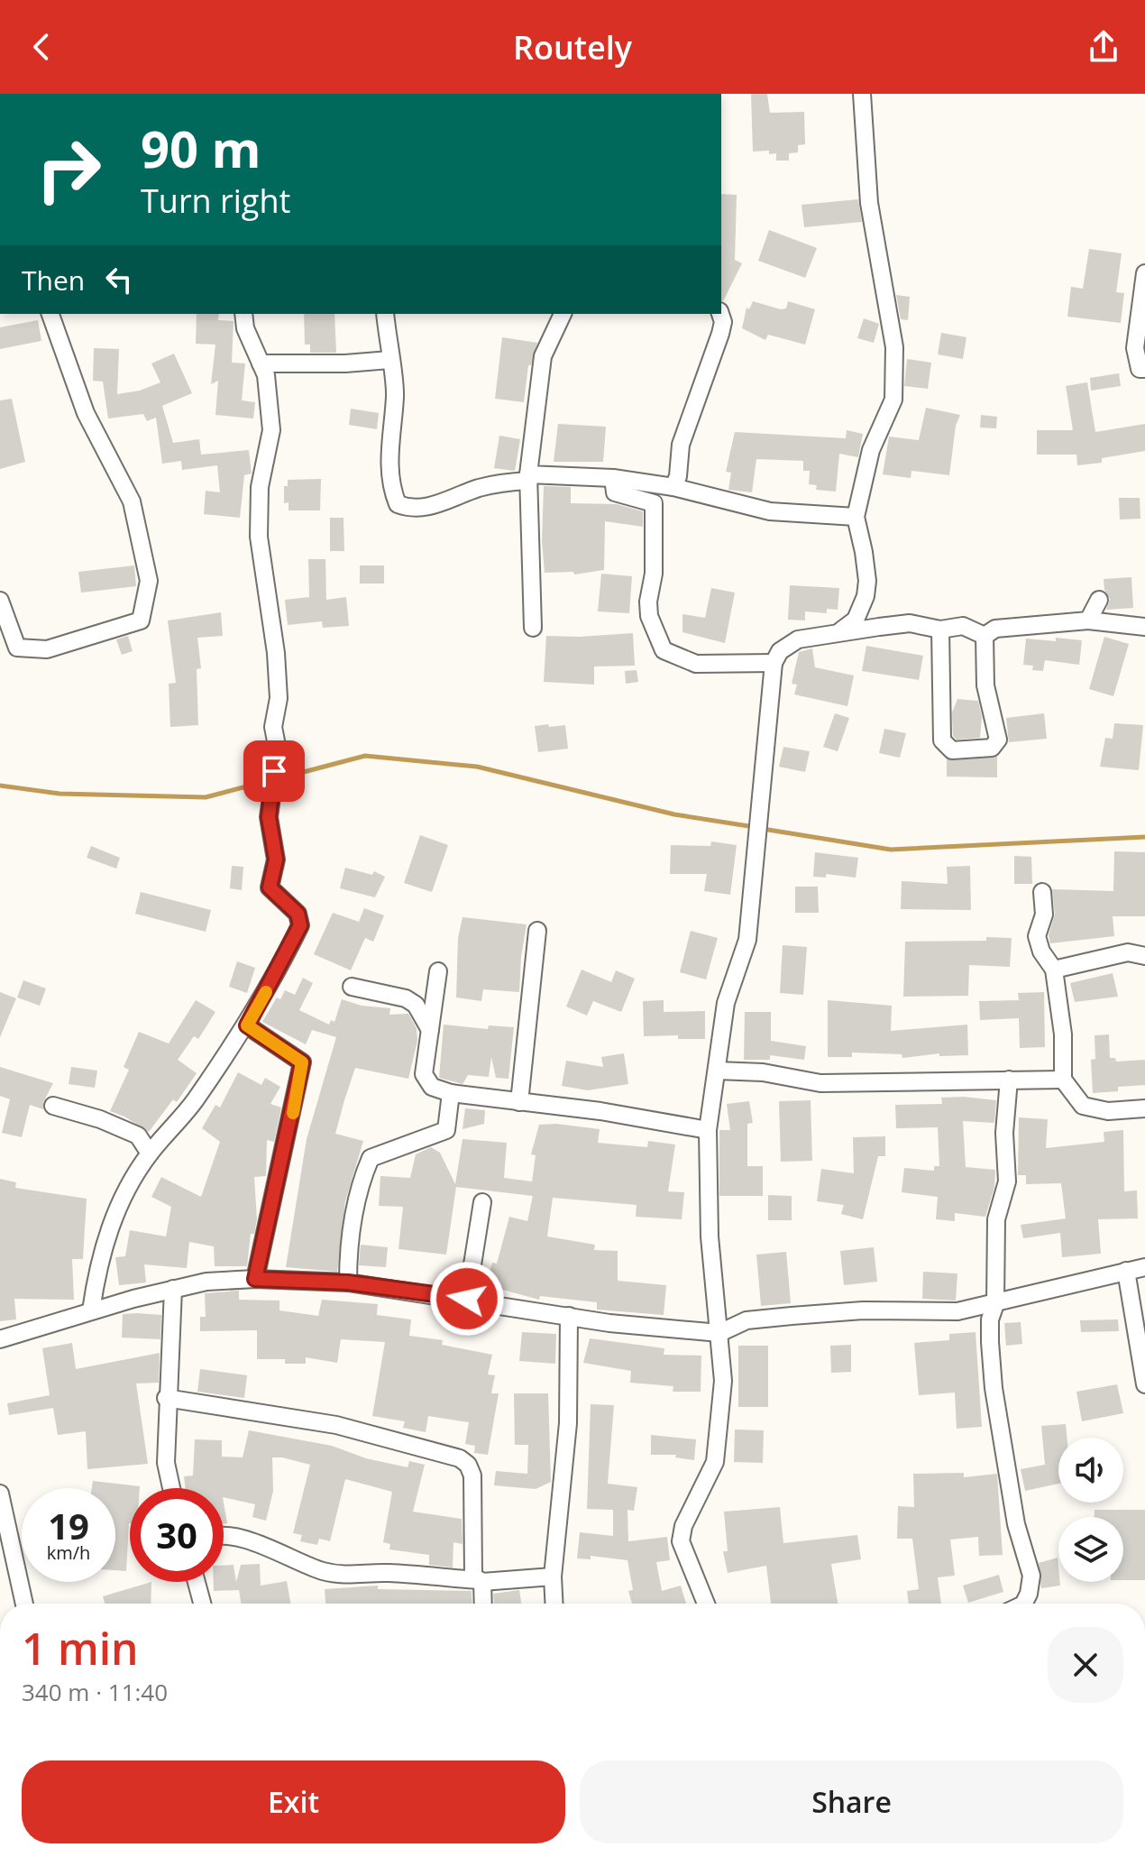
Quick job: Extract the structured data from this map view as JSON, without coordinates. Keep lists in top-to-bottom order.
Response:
{
  "page": {
    "header": "Routely",
    "turn": ["90 m", "Turn right"],
    "then": "Then",
    "speed": "19 km/h",
    "limit": "30",
    "heading": ["1 min", "340 m · 11:40"],
    "buttons": ["Exit", "Share"]
  }
}
